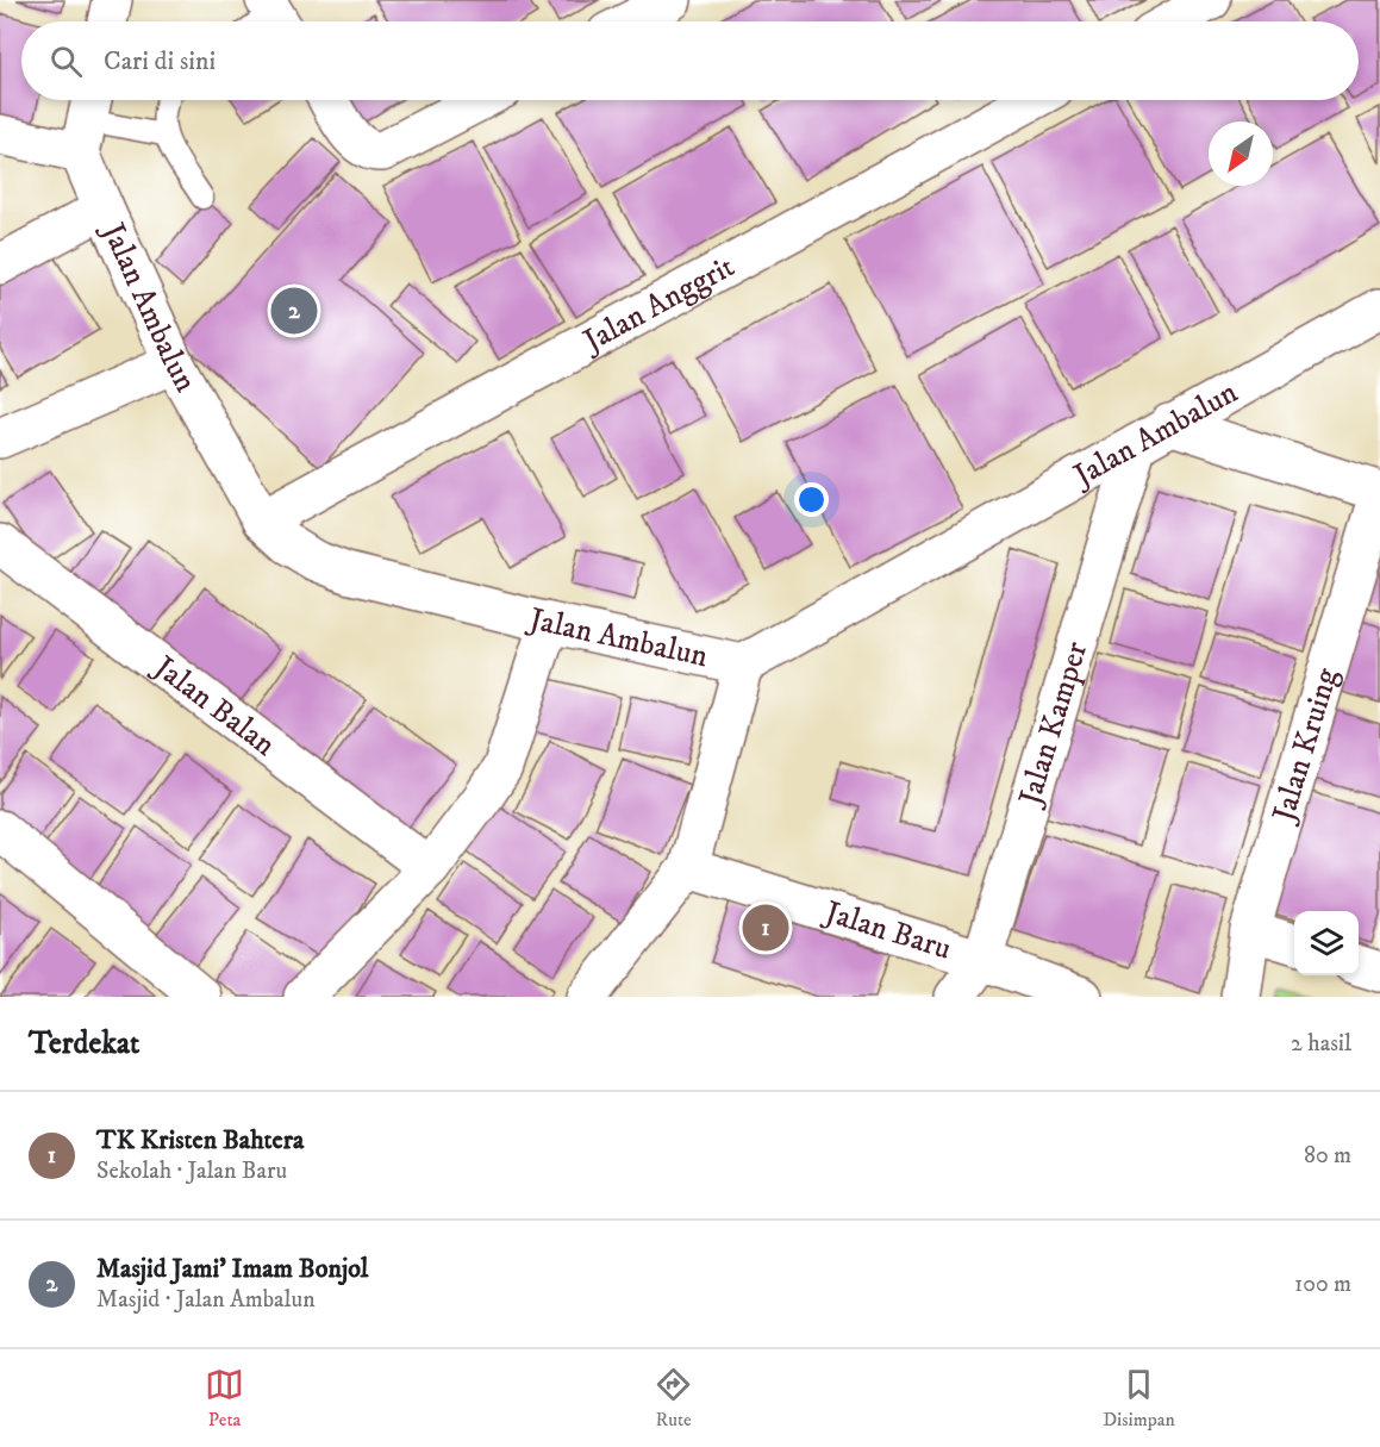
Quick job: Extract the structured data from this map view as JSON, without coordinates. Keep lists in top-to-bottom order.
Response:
{
  "streets": {
    "street": [
      "Jalan Anggrit",
      "Jalan Ambalun",
      "Jalan Balan",
      "Jalan Kamper",
      "Jalan Kruing",
      "Jalan Baru"
    ]
  },
  "crossings": [
    ["Jalan Anggrit", "Jalan Ambalun"],
    ["Jalan Ambalun", "Jalan Kamper"],
    ["Jalan Kamper", "Jalan Baru"]
  ],
  "north": "bottom left",
  "page": {
    "search": "Cari di sini",
    "pins": ["2", "1"],
    "heading": ["Terdekat", "2 hasil"],
    "list": [
      {
        "mark": "1",
        "name": "TK Kristen Bahtera",
        "note": "Sekolah · Jalan Baru",
        "value": "80 m"
      },
      {
        "mark": "2",
        "name": "Masjid Jami' Imam Bonjol",
        "note": "Masjid · Jalan Ambalun",
        "value": "100 m"
      }
    ],
    "nav": ["Peta", "Rute", "Disimpan"]
  }
}
